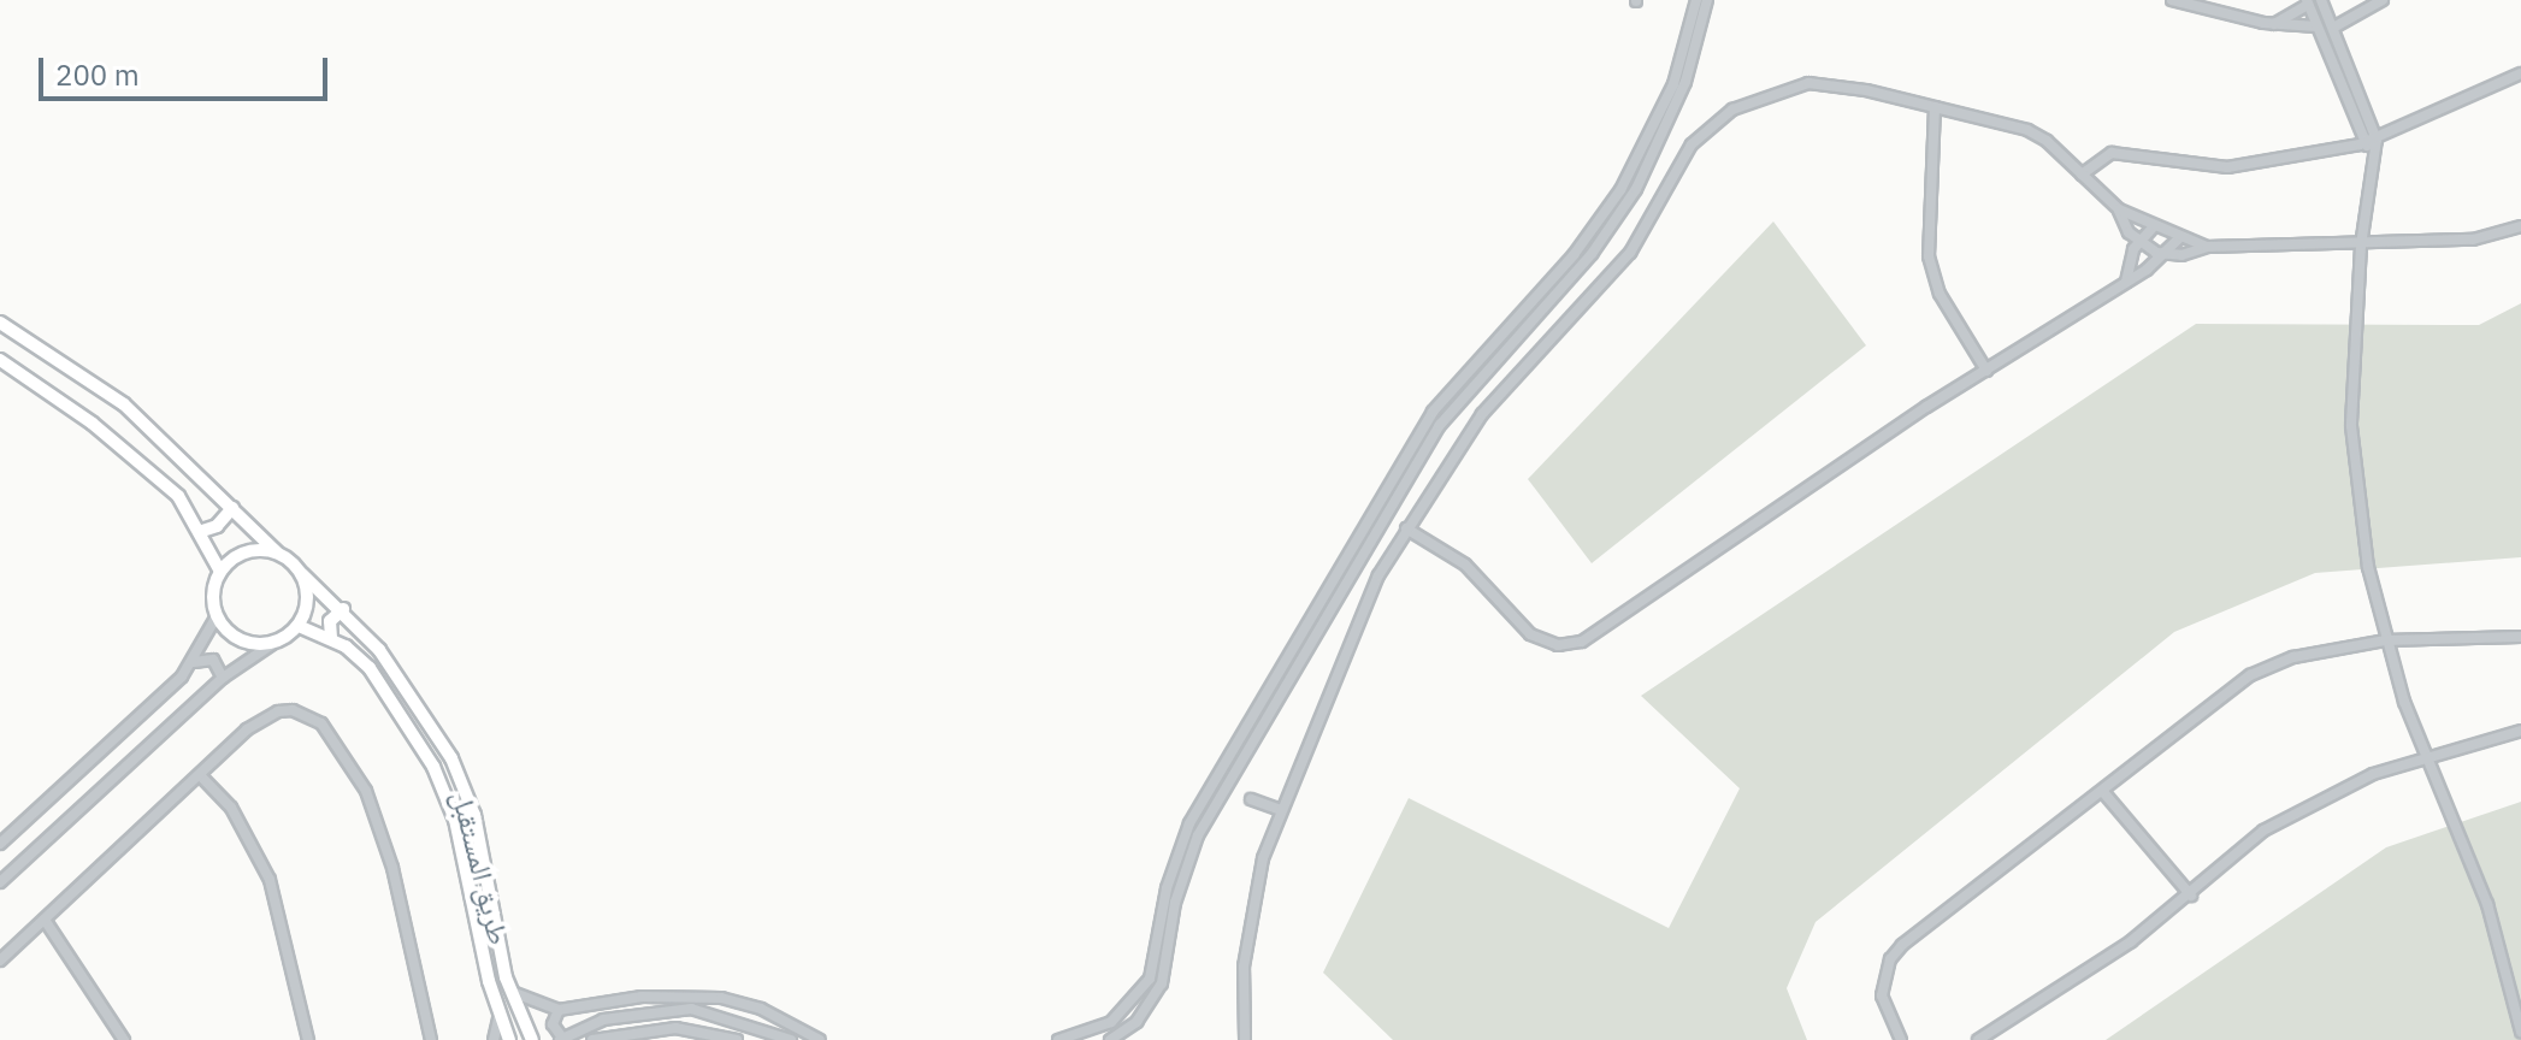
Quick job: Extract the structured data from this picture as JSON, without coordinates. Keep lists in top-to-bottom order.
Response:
{
  "streets": {
    "main road": ["طريق المستقبل"]
  },
  "scale_bar": "200 m"
}
